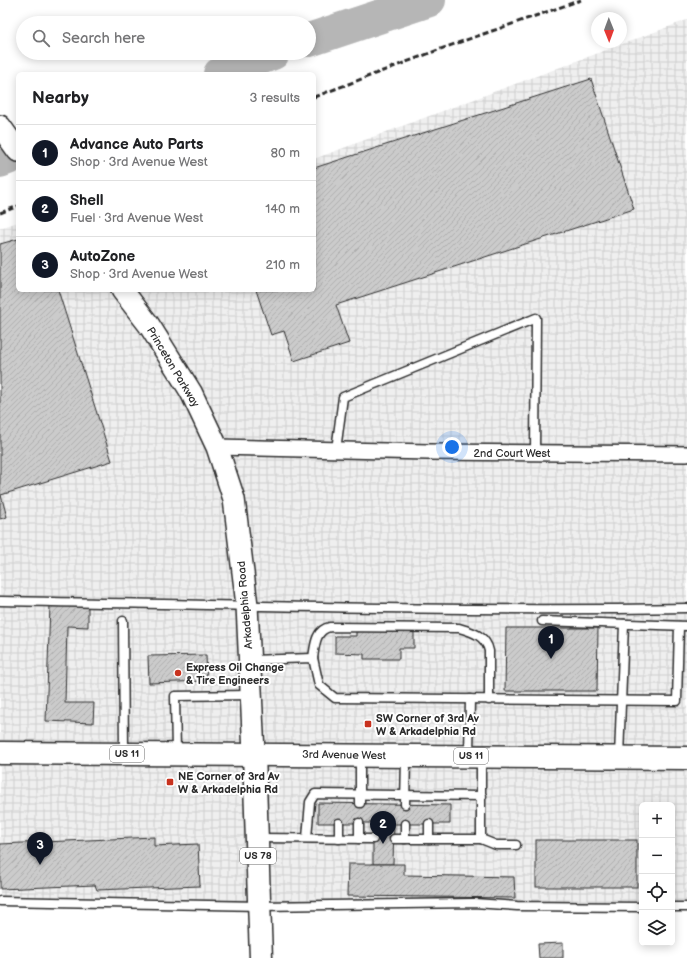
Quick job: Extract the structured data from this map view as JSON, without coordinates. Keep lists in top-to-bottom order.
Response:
{
  "streets": {
    "main road": [
      "Princeton Parkway",
      "Arkadelphia Road",
      "US 11",
      "3rd Avenue West",
      "US 78"
    ],
    "street": ["2nd Court West"]
  },
  "crossings": [
    ["Princeton Parkway", "2nd Court West"],
    ["Princeton Parkway", "Arkadelphia Road"],
    ["2nd Court West", "Arkadelphia Road"],
    ["Arkadelphia Road", "3rd Avenue West"]
  ],
  "places": {
    "other": ["Express Oil Change & Tire Engineers"],
    "transit": ["SW Corner of 3rd Av W & Arkadelphia Rd", "NE Corner of 3rd Av W & Arkadelphia Rd"]
  },
  "north": "bottom",
  "page": {
    "search": "Search here",
    "heading": ["Nearby", "3 results"],
    "list": [
      {
        "mark": "1",
        "name": "Advance Auto Parts",
        "note": "Shop · 3rd Avenue West",
        "value": "80 m"
      },
      {
        "mark": "2",
        "name": "Shell",
        "note": "Fuel · 3rd Avenue West",
        "value": "140 m"
      },
      {
        "mark": "3",
        "name": "AutoZone",
        "note": "Shop · 3rd Avenue West",
        "value": "210 m"
      }
    ],
    "pins": ["1", "2", "3"],
    "map_buttons": ["+", "−"]
  }
}
